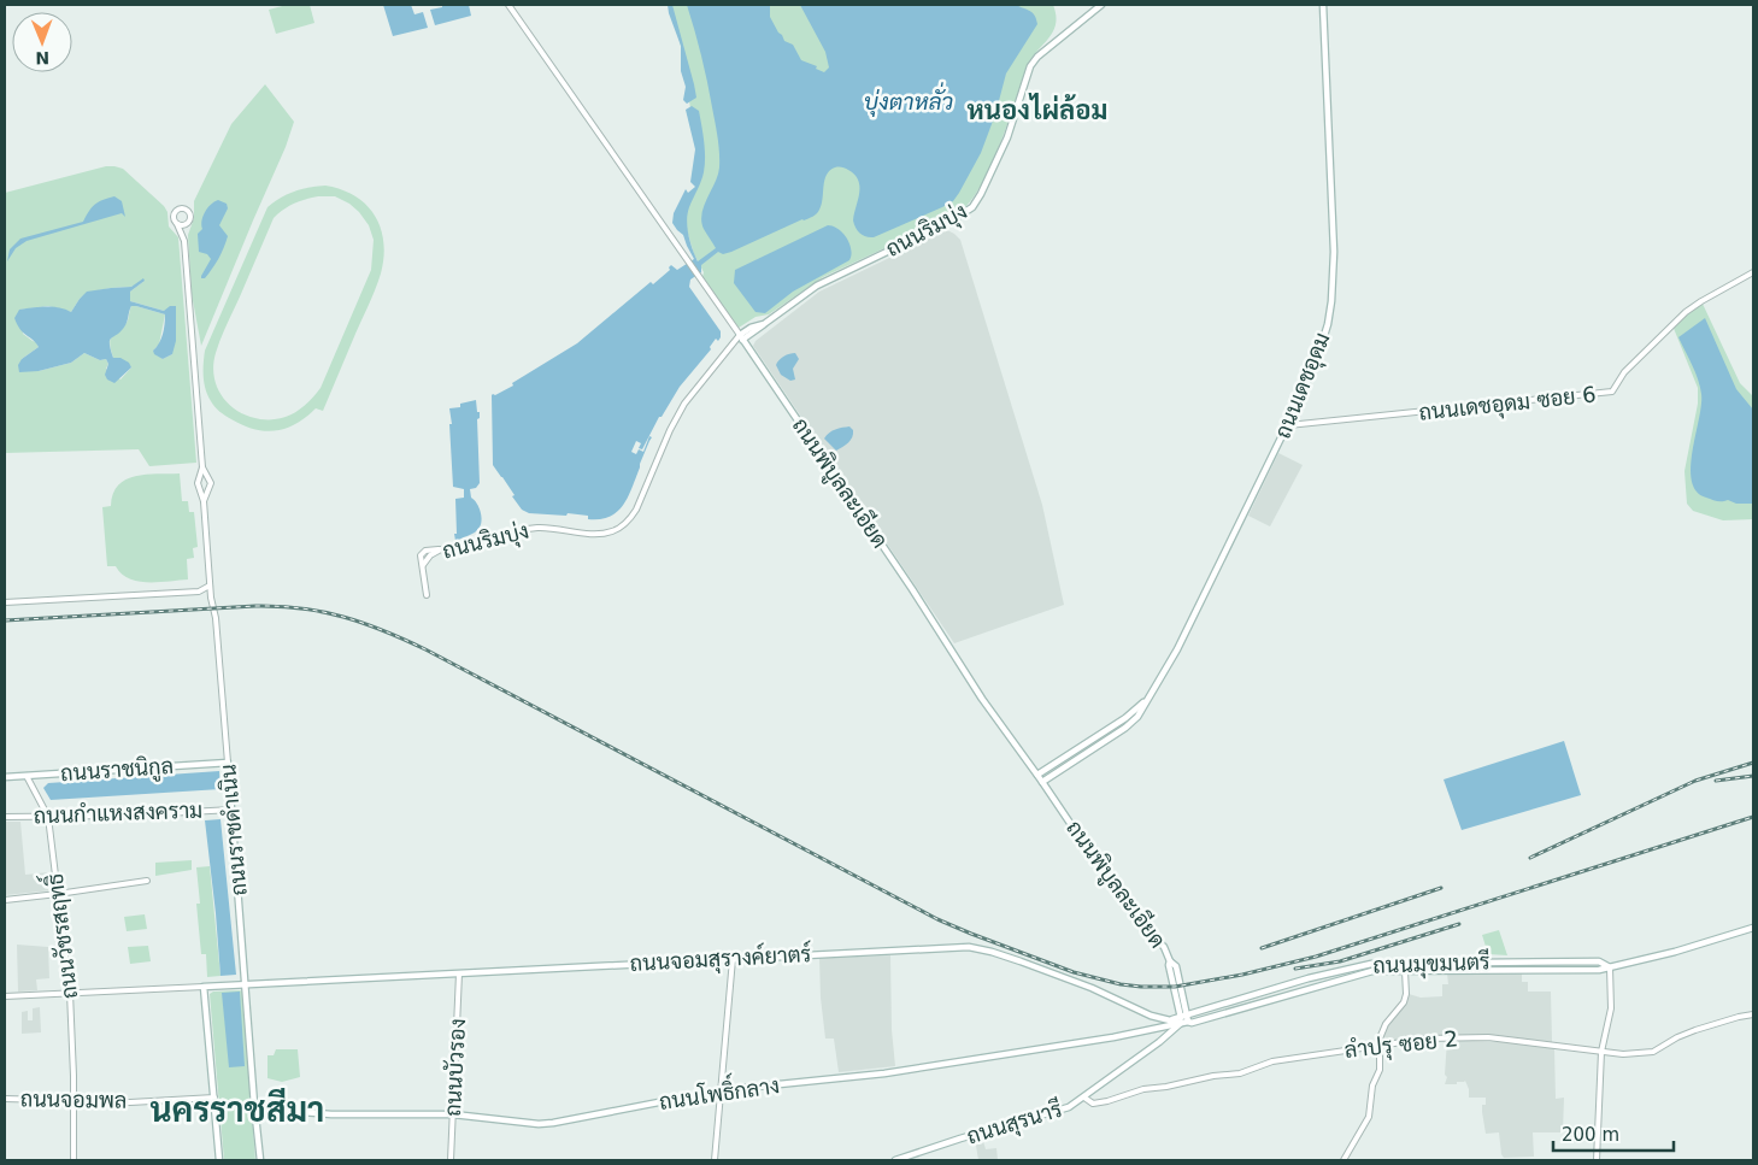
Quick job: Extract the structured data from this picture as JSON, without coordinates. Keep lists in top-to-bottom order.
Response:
{
  "streets": {
    "main road": [
      "ถนนริมบุ่ง",
      "ถนนเดชอุดม",
      "ถนนพิบูลละเอียด",
      "ถนนราชนิกูล",
      "ถนนราชดำเนิน",
      "ถนนจอมสุรางค์ยาตร์",
      "ถนนมุขมนตรี",
      "ถนนโพธิ์กลาง",
      "ถนนสุรนารี"
    ],
    "street": [
      "ถนนเดชอุดม ซอย 6",
      "ถนนกำแหงสงคราม",
      "ถนนวัชรสฤทธิ์",
      "ลำปรุ ซอย 2",
      "ถนนบัวรอง",
      "ถนนจอมพล"
    ]
  },
  "crossings": [
    ["ถนนริมบุ่ง", "ถนนพิบูลละเอียด"],
    ["ถนนเดชอุดม", "ถนนเดชอุดม ซอย 6"],
    ["ถนนเดชอุดม", "ถนนพิบูลละเอียด"],
    ["ถนนพิบูลละเอียด", "ถนนจอมสุรางค์ยาตร์"],
    ["ถนนพิบูลละเอียด", "ถนนมุขมนตรี"],
    ["ถนนพิบูลละเอียด", "ถนนโพธิ์กลาง"],
    ["ถนนพิบูลละเอียด", "ถนนสุรนารี"],
    ["ถนนราชนิกูล", "ถนนราชดำเนิน"],
    ["ถนนราชนิกูล", "ถนนวัชรสฤทธิ์"],
    ["ถนนกำแหงสงคราม", "ถนนราชดำเนิน"],
    ["ถนนกำแหงสงคราม", "ถนนวัชรสฤทธิ์"],
    ["ถนนราชดำเนิน", "ถนนจอมสุรางค์ยาตร์"],
    ["ถนนราชดำเนิน", "ถนนโพธิ์กลาง"],
    ["ถนนวัชรสฤทธิ์", "ถนนจอมพล"],
    ["ถนนจอมสุรางค์ยาตร์", "ถนนมุขมนตรี"],
    ["ถนนจอมสุรางค์ยาตร์", "ถนนบัวรอง"],
    ["ถนนจอมสุรางค์ยาตร์", "ถนนโพธิ์กลาง"],
    ["ถนนจอมสุรางค์ยาตร์", "ถนนสุรนารี"],
    ["ถนนมุขมนตรี", "ถนนโพธิ์กลาง"],
    ["ถนนมุขมนตรี", "ถนนสุรนารี"],
    ["ลำปรุ ซอย 2", "ถนนสุรนารี"],
    ["ถนนบัวรอง", "ถนนโพธิ์กลาง"],
    ["ถนนโพธิ์กลาง", "ถนนสุรนารี"]
  ],
  "districts": ["หนองไผ่ล้อม", "นครราชสีมา"],
  "water": ["บุ่งตาหลั่ว"],
  "scale_bar": "200 m",
  "north": "bottom"
}
